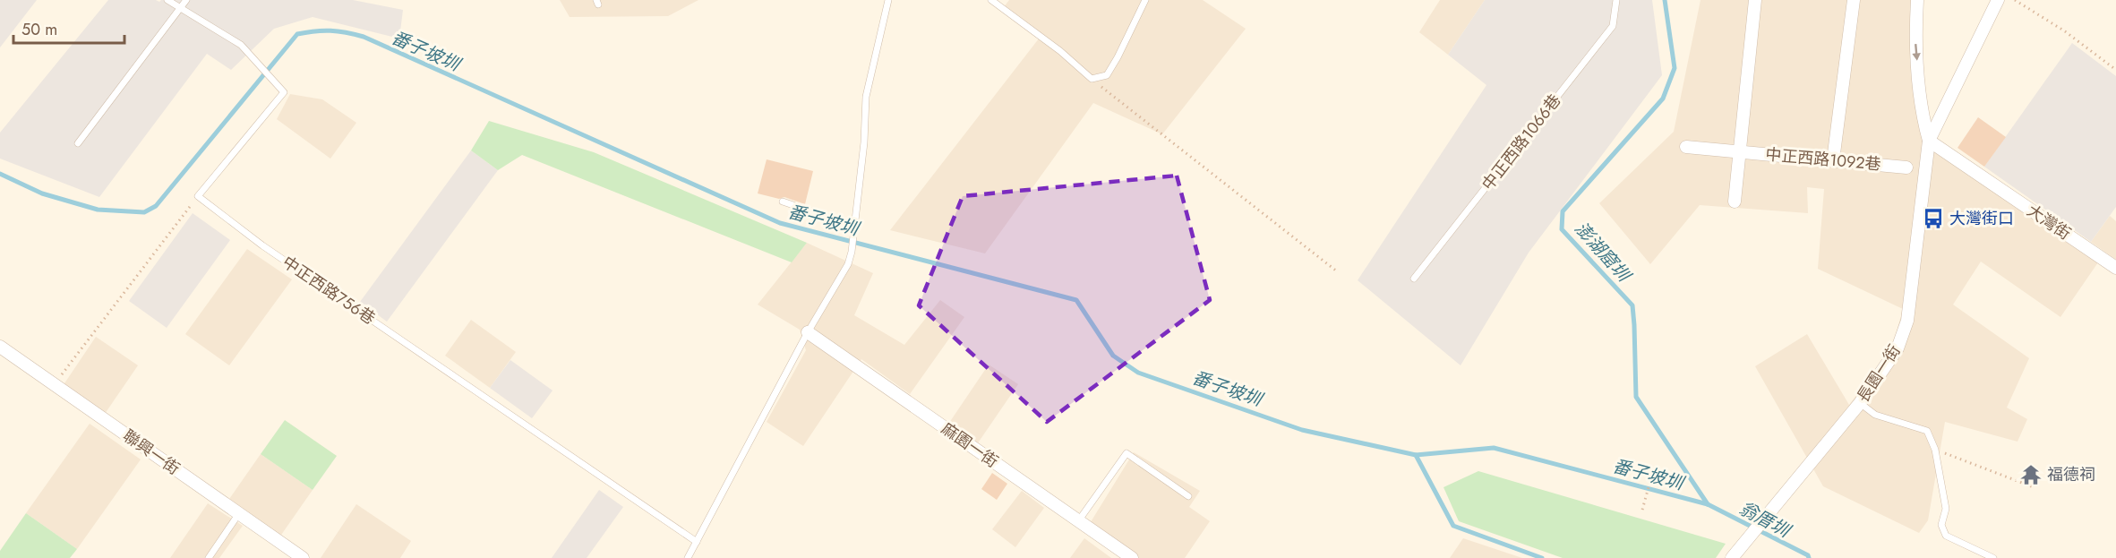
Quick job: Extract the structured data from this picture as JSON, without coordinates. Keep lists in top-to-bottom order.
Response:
{
  "streets": {
    "street": [
      "中正西路1092巷",
      "大灣街",
      "長園一街",
      "麻園一街",
      "聯興一街"
    ],
    "lane": ["中正西路1066巷", "中正西路756巷"]
  },
  "crossings": [
    ["大灣街", "長園一街"]
  ],
  "water": ["番子坡圳", "澎湖窟圳", "翁厝圳"],
  "places": {
    "bus stop": ["大灣街口"],
    "temple": ["福德祠"]
  },
  "scale_bar": "50 m"
}
